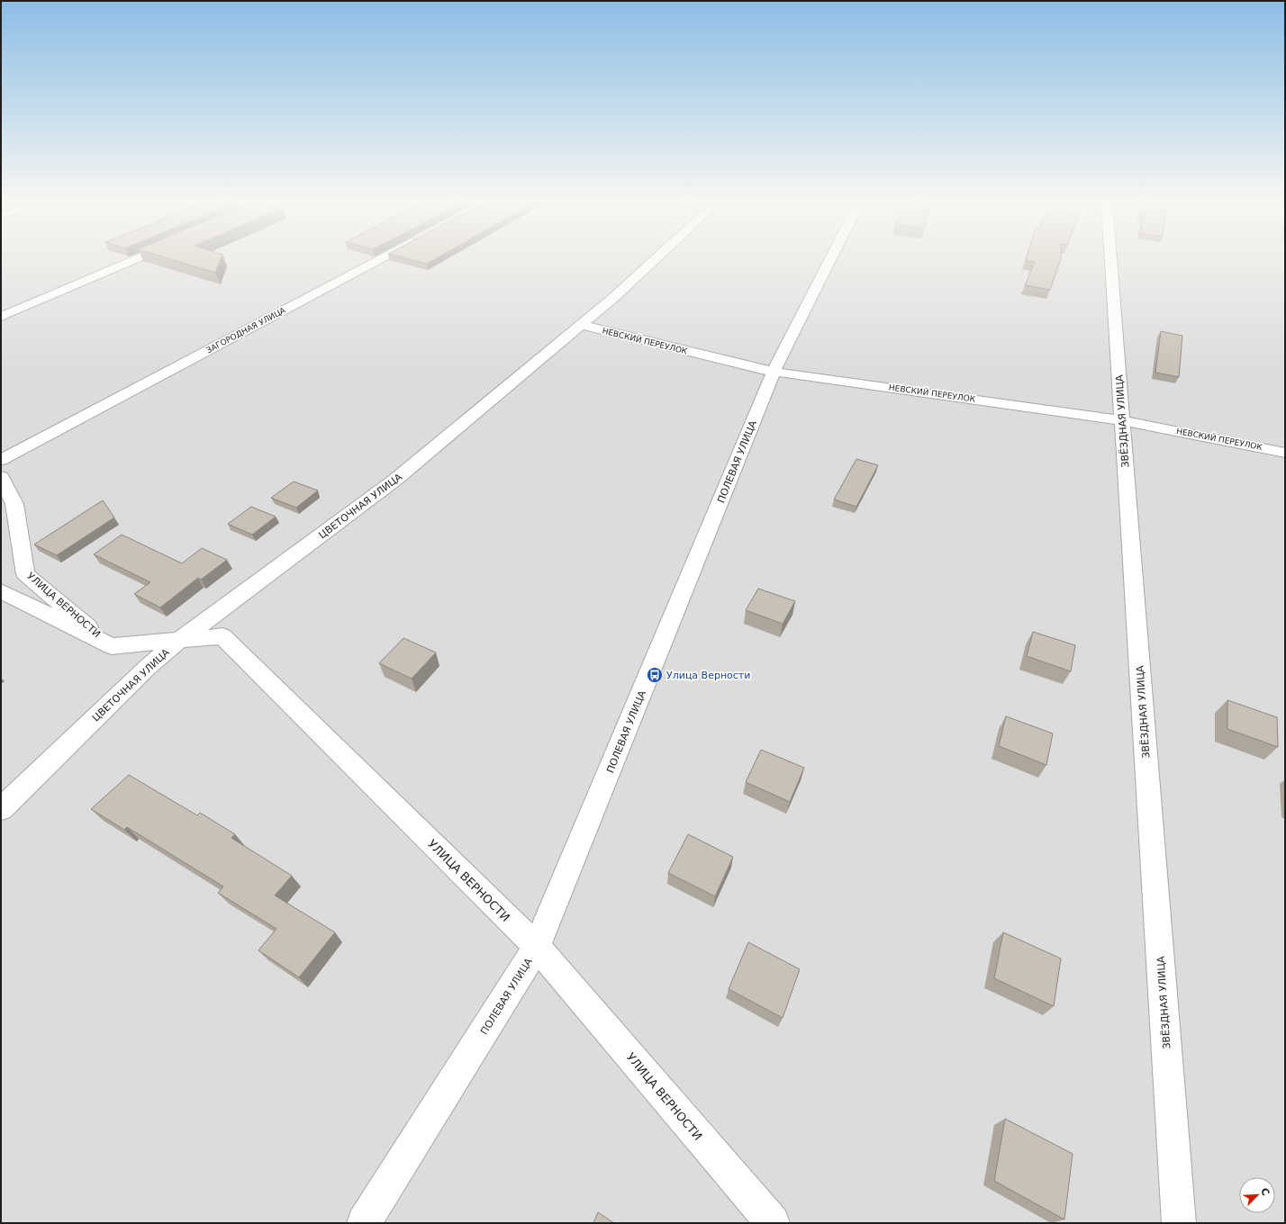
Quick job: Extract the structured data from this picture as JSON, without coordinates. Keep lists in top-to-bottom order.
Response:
{
  "streets": {
    "street": [
      "ЗАГОРОДНАЯ УЛИЦА",
      "НЕВСКИЙ ПЕРЕУЛОК",
      "ЗВЁЗДНАЯ УЛИЦА",
      "ПОЛЕВАЯ УЛИЦА",
      "ЦВЕТОЧНАЯ УЛИЦА",
      "УЛИЦА ВЕРНОСТИ"
    ]
  },
  "crossings": [
    ["НЕВСКИЙ ПЕРЕУЛОК", "ЗВЁЗДНАЯ УЛИЦА"],
    ["НЕВСКИЙ ПЕРЕУЛОК", "ПОЛЕВАЯ УЛИЦА"],
    ["НЕВСКИЙ ПЕРЕУЛОК", "ЦВЕТОЧНАЯ УЛИЦА"],
    ["ПОЛЕВАЯ УЛИЦА", "УЛИЦА ВЕРНОСТИ"],
    ["ЦВЕТОЧНАЯ УЛИЦА", "УЛИЦА ВЕРНОСТИ"]
  ],
  "places": {
    "bus stop": ["Улица Верности"]
  },
  "north": "top right"
}
